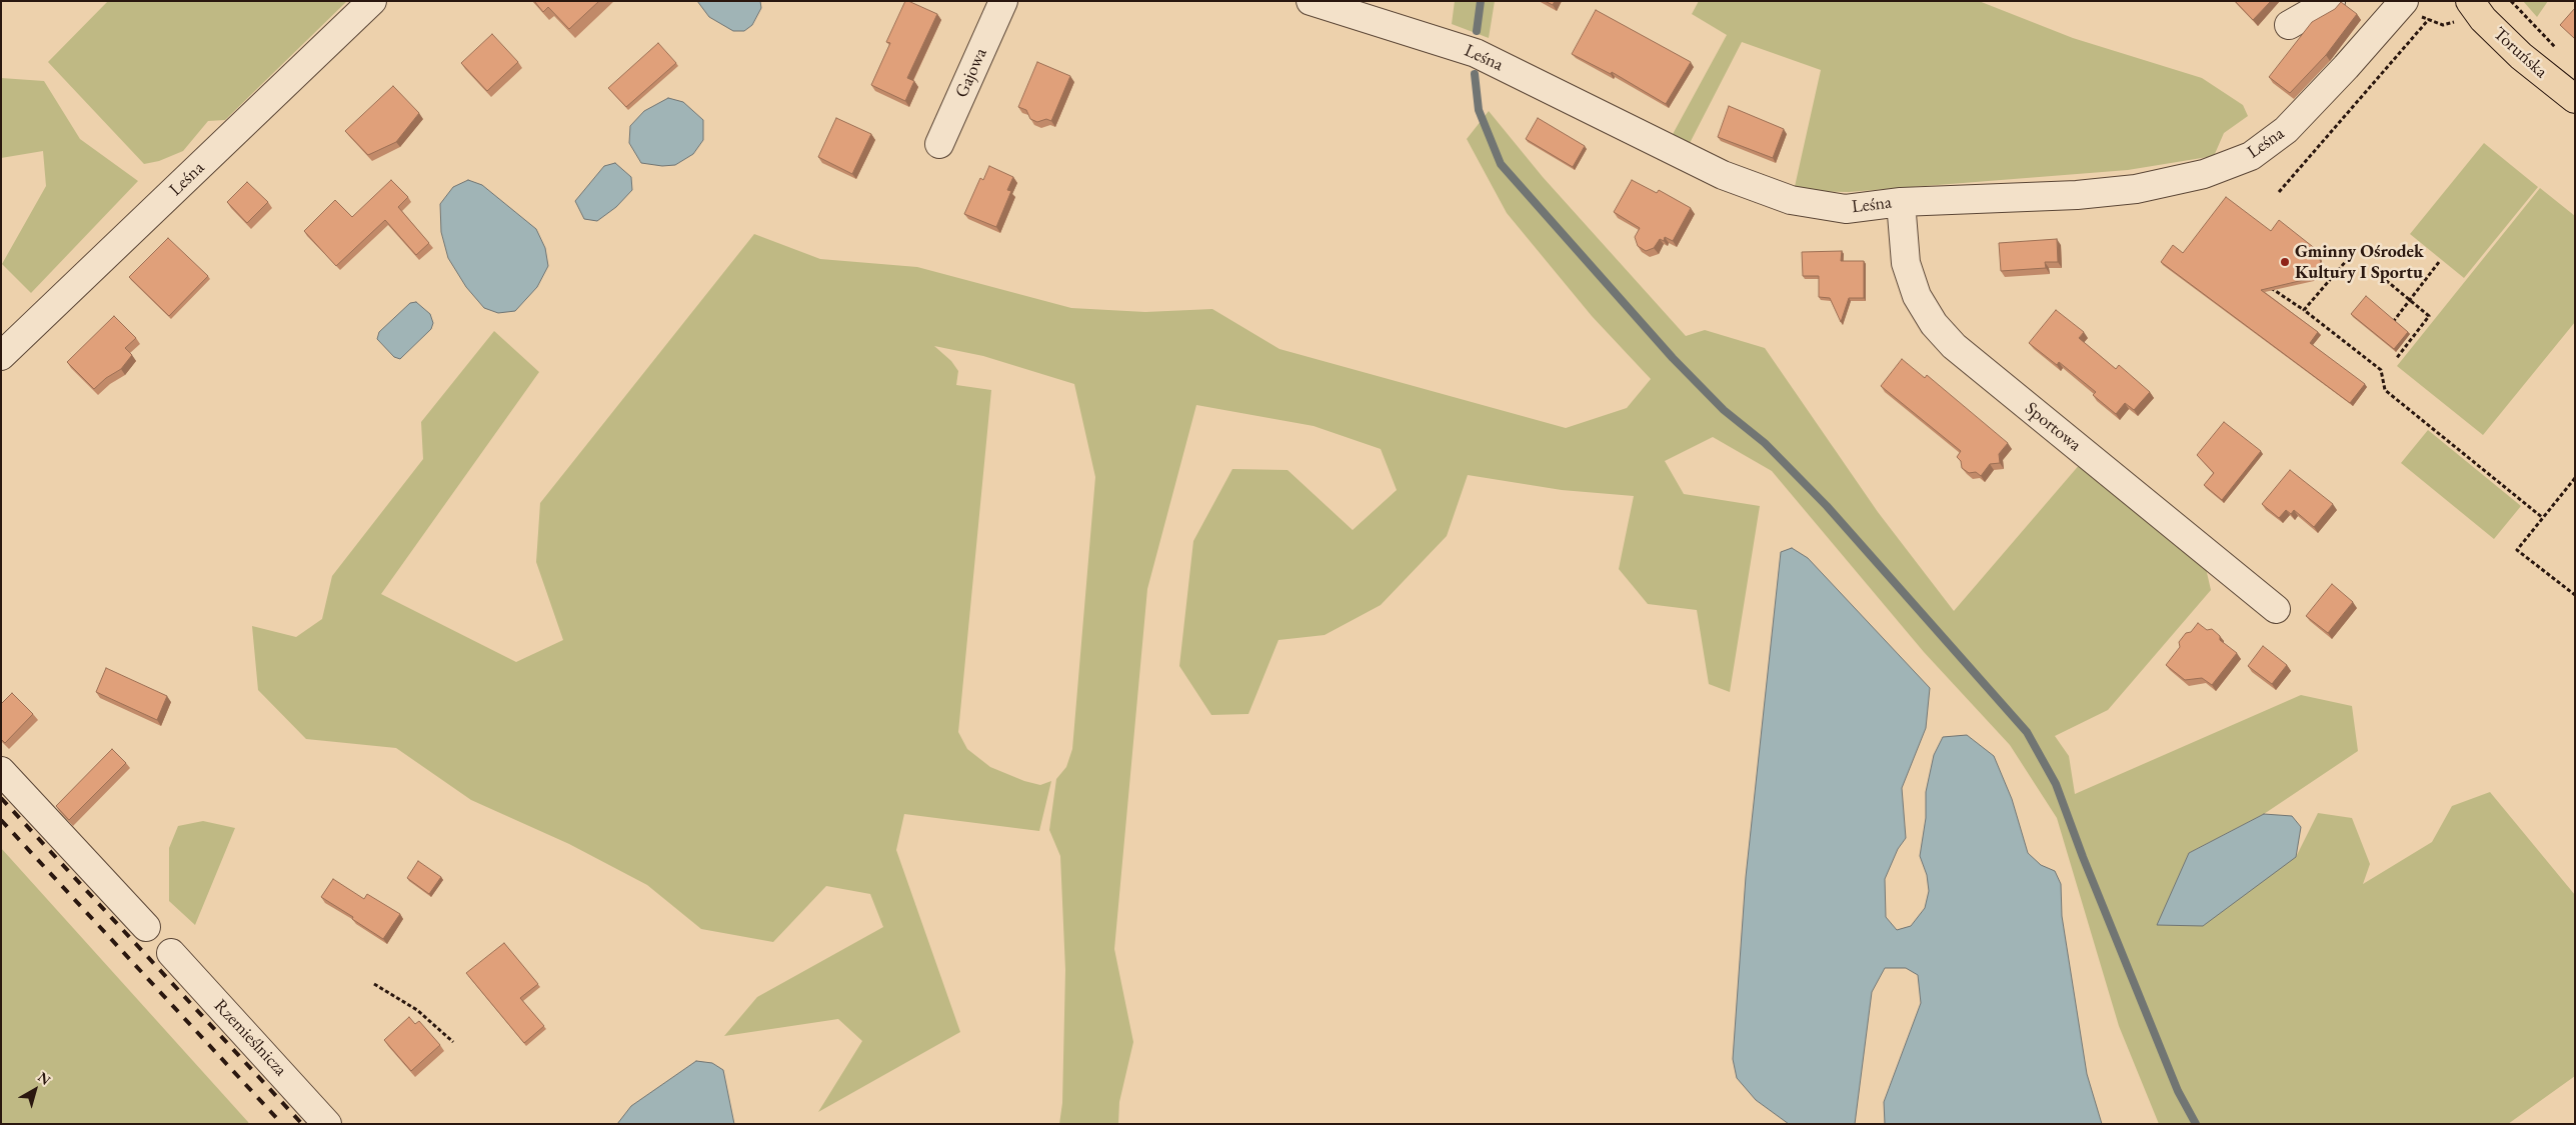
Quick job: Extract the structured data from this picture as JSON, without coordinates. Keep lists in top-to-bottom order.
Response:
{
  "streets": {
    "main road": ["Toruńska"],
    "street": [
      "Leśna",
      "Gajowa",
      "Sportowa",
      "Rzemieślnicza"
    ]
  },
  "crossings": [
    ["Leśna", "Sportowa"]
  ],
  "places": ["Gminny Ośrodek Kultury I Sportu"],
  "north": "top right"
}
